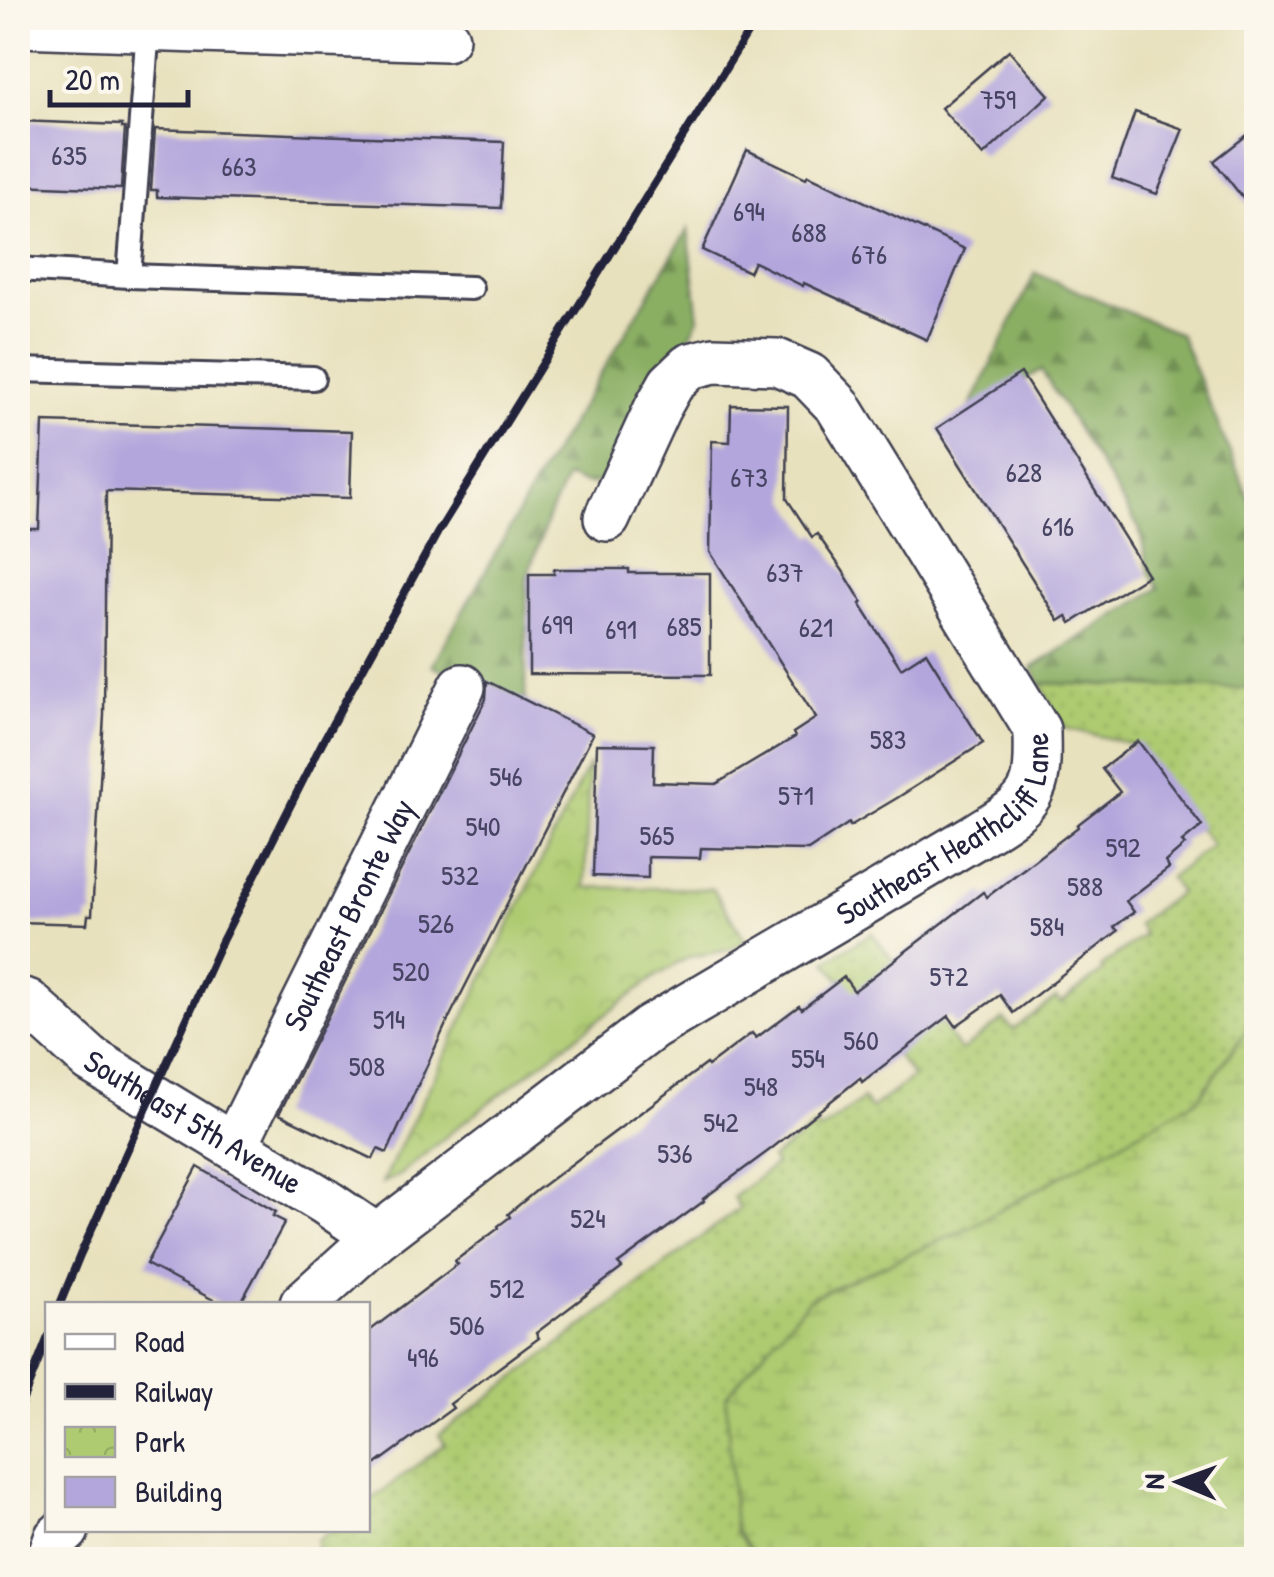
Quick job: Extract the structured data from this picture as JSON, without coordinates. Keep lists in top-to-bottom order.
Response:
{
  "streets": {
    "street": ["Southeast Heathcliff Lane", "Southeast Bronte Way", "Southeast 5th Avenue"]
  },
  "crossings": [
    ["Southeast Heathcliff Lane", "Southeast 5th Avenue"],
    ["Southeast Bronte Way", "Southeast 5th Avenue"]
  ],
  "house_numbers": [
    "759",
    "635",
    "663",
    "694",
    "688",
    "676",
    "628",
    "673",
    "616",
    "637",
    "699",
    "685",
    "621",
    "691",
    "583",
    "546",
    "571",
    "540",
    "565",
    "592",
    "532",
    "588",
    "526",
    "584",
    "520",
    "572",
    "514",
    "560",
    "554",
    "508",
    "548",
    "542",
    "536",
    "524",
    "512",
    "506",
    "496"
  ],
  "legend": [
    "Road",
    "Railway",
    "Park",
    "Building"
  ],
  "scale_bar": "20 m",
  "north": "left"
}
